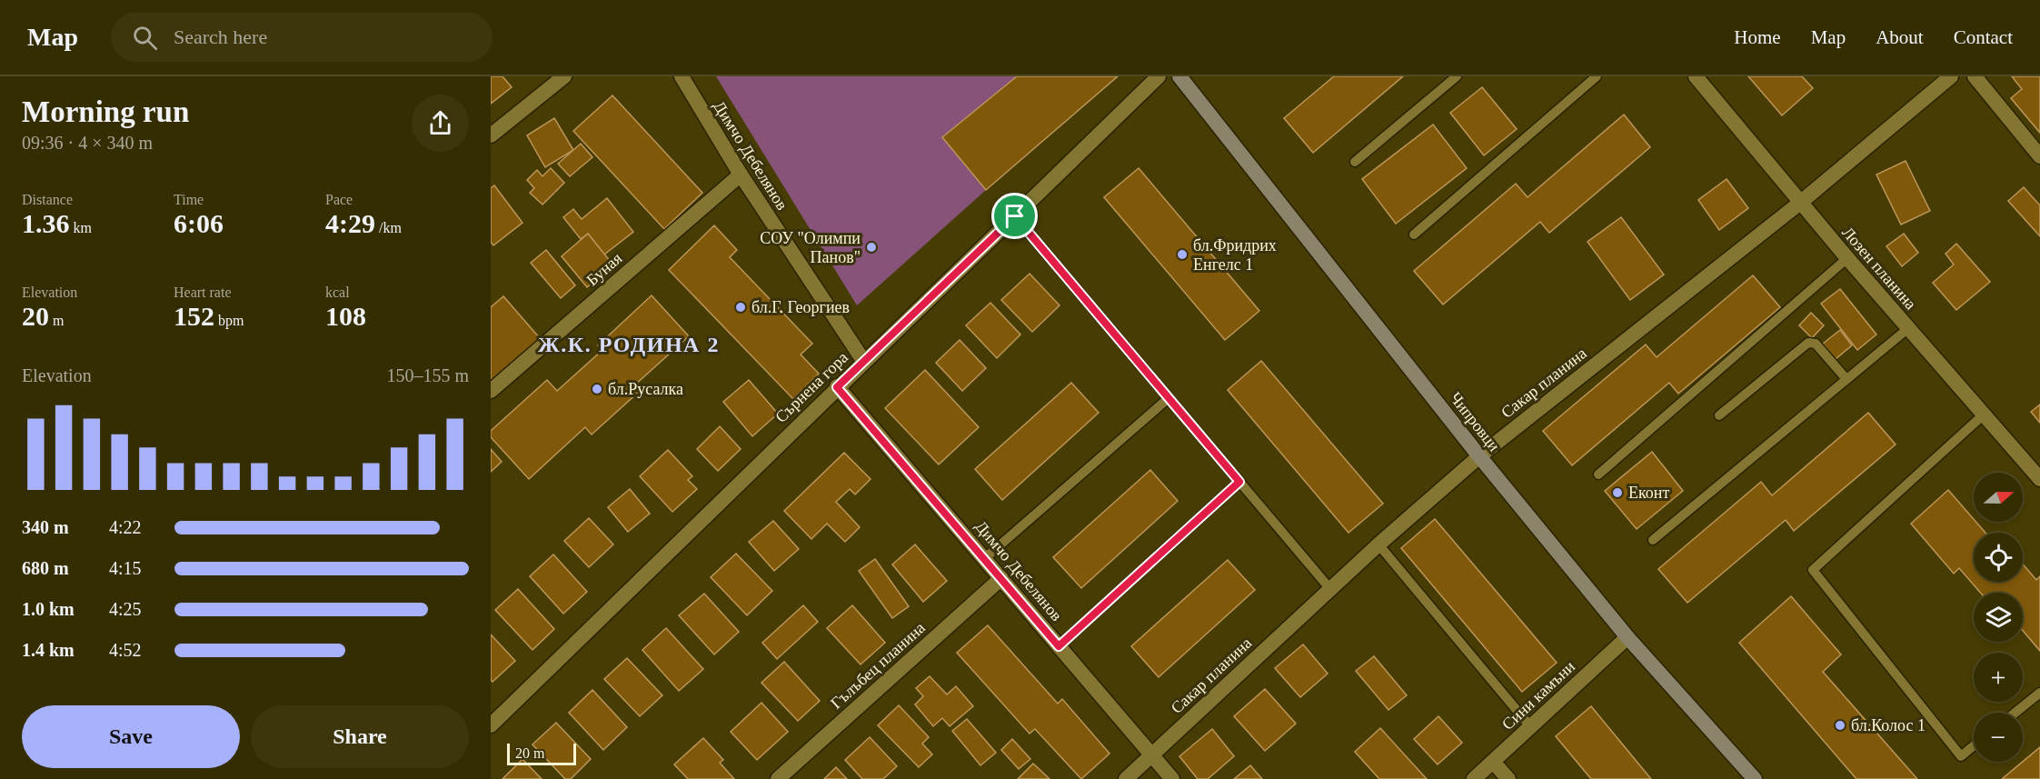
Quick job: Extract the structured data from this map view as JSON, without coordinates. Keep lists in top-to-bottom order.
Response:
{
  "streets": {
    "main road": ["Чипровци"],
    "street": [
      "Димчо Дебелянов",
      "Лозен планина",
      "Буная",
      "Сакар планина",
      "Сърнена гора",
      "Гълъбец планина",
      "Сини камъни"
    ]
  },
  "crossings": [
    ["Димчо Дебелянов", "Буная"],
    ["Димчо Дебелянов", "Сакар планина"],
    ["Димчо Дебелянов", "Сърнена гора"],
    ["Димчо Дебелянов", "Гълъбец планина"],
    ["Лозен планина", "Сакар планина"],
    ["Сакар планина", "Чипровци"],
    ["Чипровци", "Сини камъни"]
  ],
  "districts": ["Ж.К. РОДИНА 2"],
  "places": [
    "СОУ \"Олимпи Панов\"",
    "бл.Фридрих Енгелс 1",
    "бл.Г. Георгиев",
    "бл.Русалка",
    "Еконт",
    "бл.Колос 1"
  ],
  "scale_bar": "20 m",
  "north": "right",
  "page": {
    "header": "Map",
    "search": "Search here",
    "nav": [
      "Home",
      "Map",
      "About",
      "Contact"
    ],
    "heading": ["Morning run", "09:36 · 4 × 340 m"],
    "stats": [
      ["Distance", "1.36 km"],
      ["Time", "6:06"],
      ["Pace", "4:29 /km"],
      ["Elevation", "20 m"],
      ["Heart rate", "152 bpm"],
      ["kcal", "108"]
    ],
    "chart": ["Elevation", "150–155 m"],
    "map_buttons": ["+", "−"],
    "list": [
      {
        "name": "340 m",
        "note": "4:22"
      },
      {
        "name": "680 m",
        "note": "4:15"
      },
      {
        "name": "1.0 km",
        "note": "4:25"
      },
      {
        "name": "1.4 km",
        "note": "4:52"
      }
    ],
    "buttons": ["Save", "Share"],
    "scale": "20 m"
  }
}
